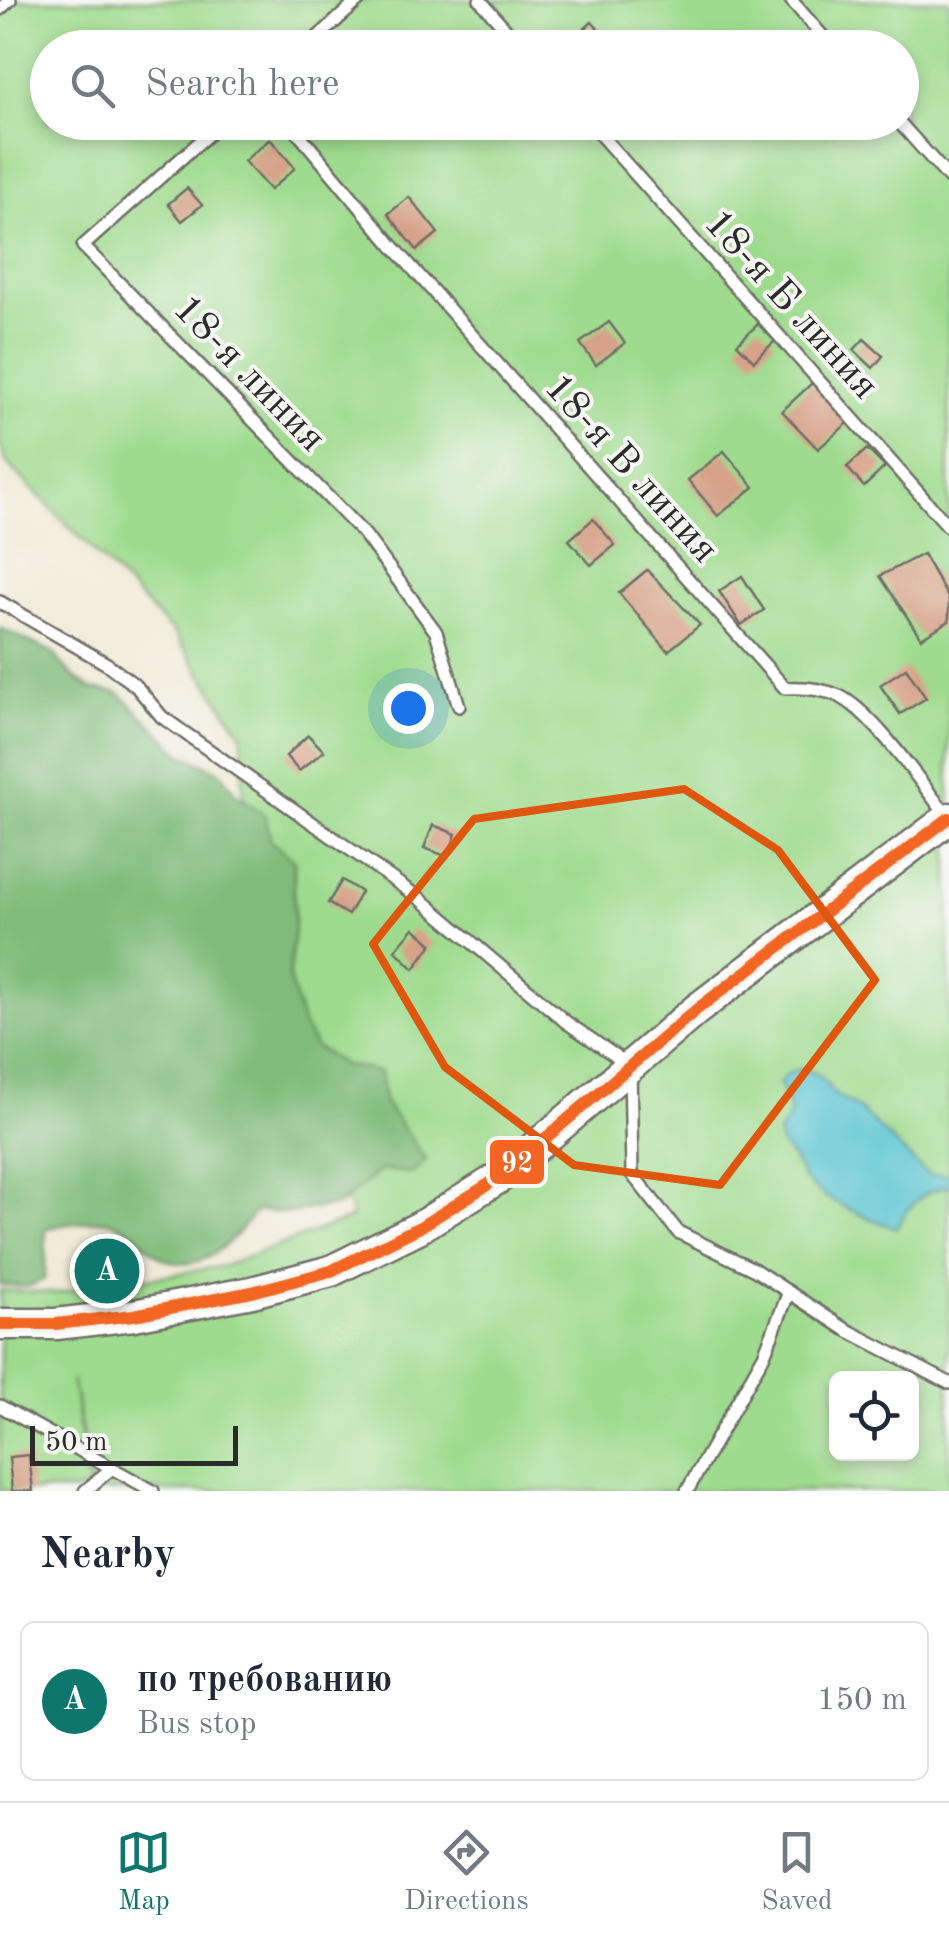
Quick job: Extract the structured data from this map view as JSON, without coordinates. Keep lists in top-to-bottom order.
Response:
{
  "streets": {
    "lane": ["18-я Б линия", "18-я линия", "18-я В линия"]
  },
  "lines": ["transit line 92"],
  "scale_bar": "50 m",
  "page": {
    "search": "Search here",
    "pins": "A",
    "scale": "50 m",
    "heading": "Nearby",
    "list": [
      {
        "mark": "A",
        "name": "по требованию",
        "note": "Bus stop",
        "value": "150 m"
      }
    ],
    "nav": ["Map", "Directions", "Saved"]
  }
}
